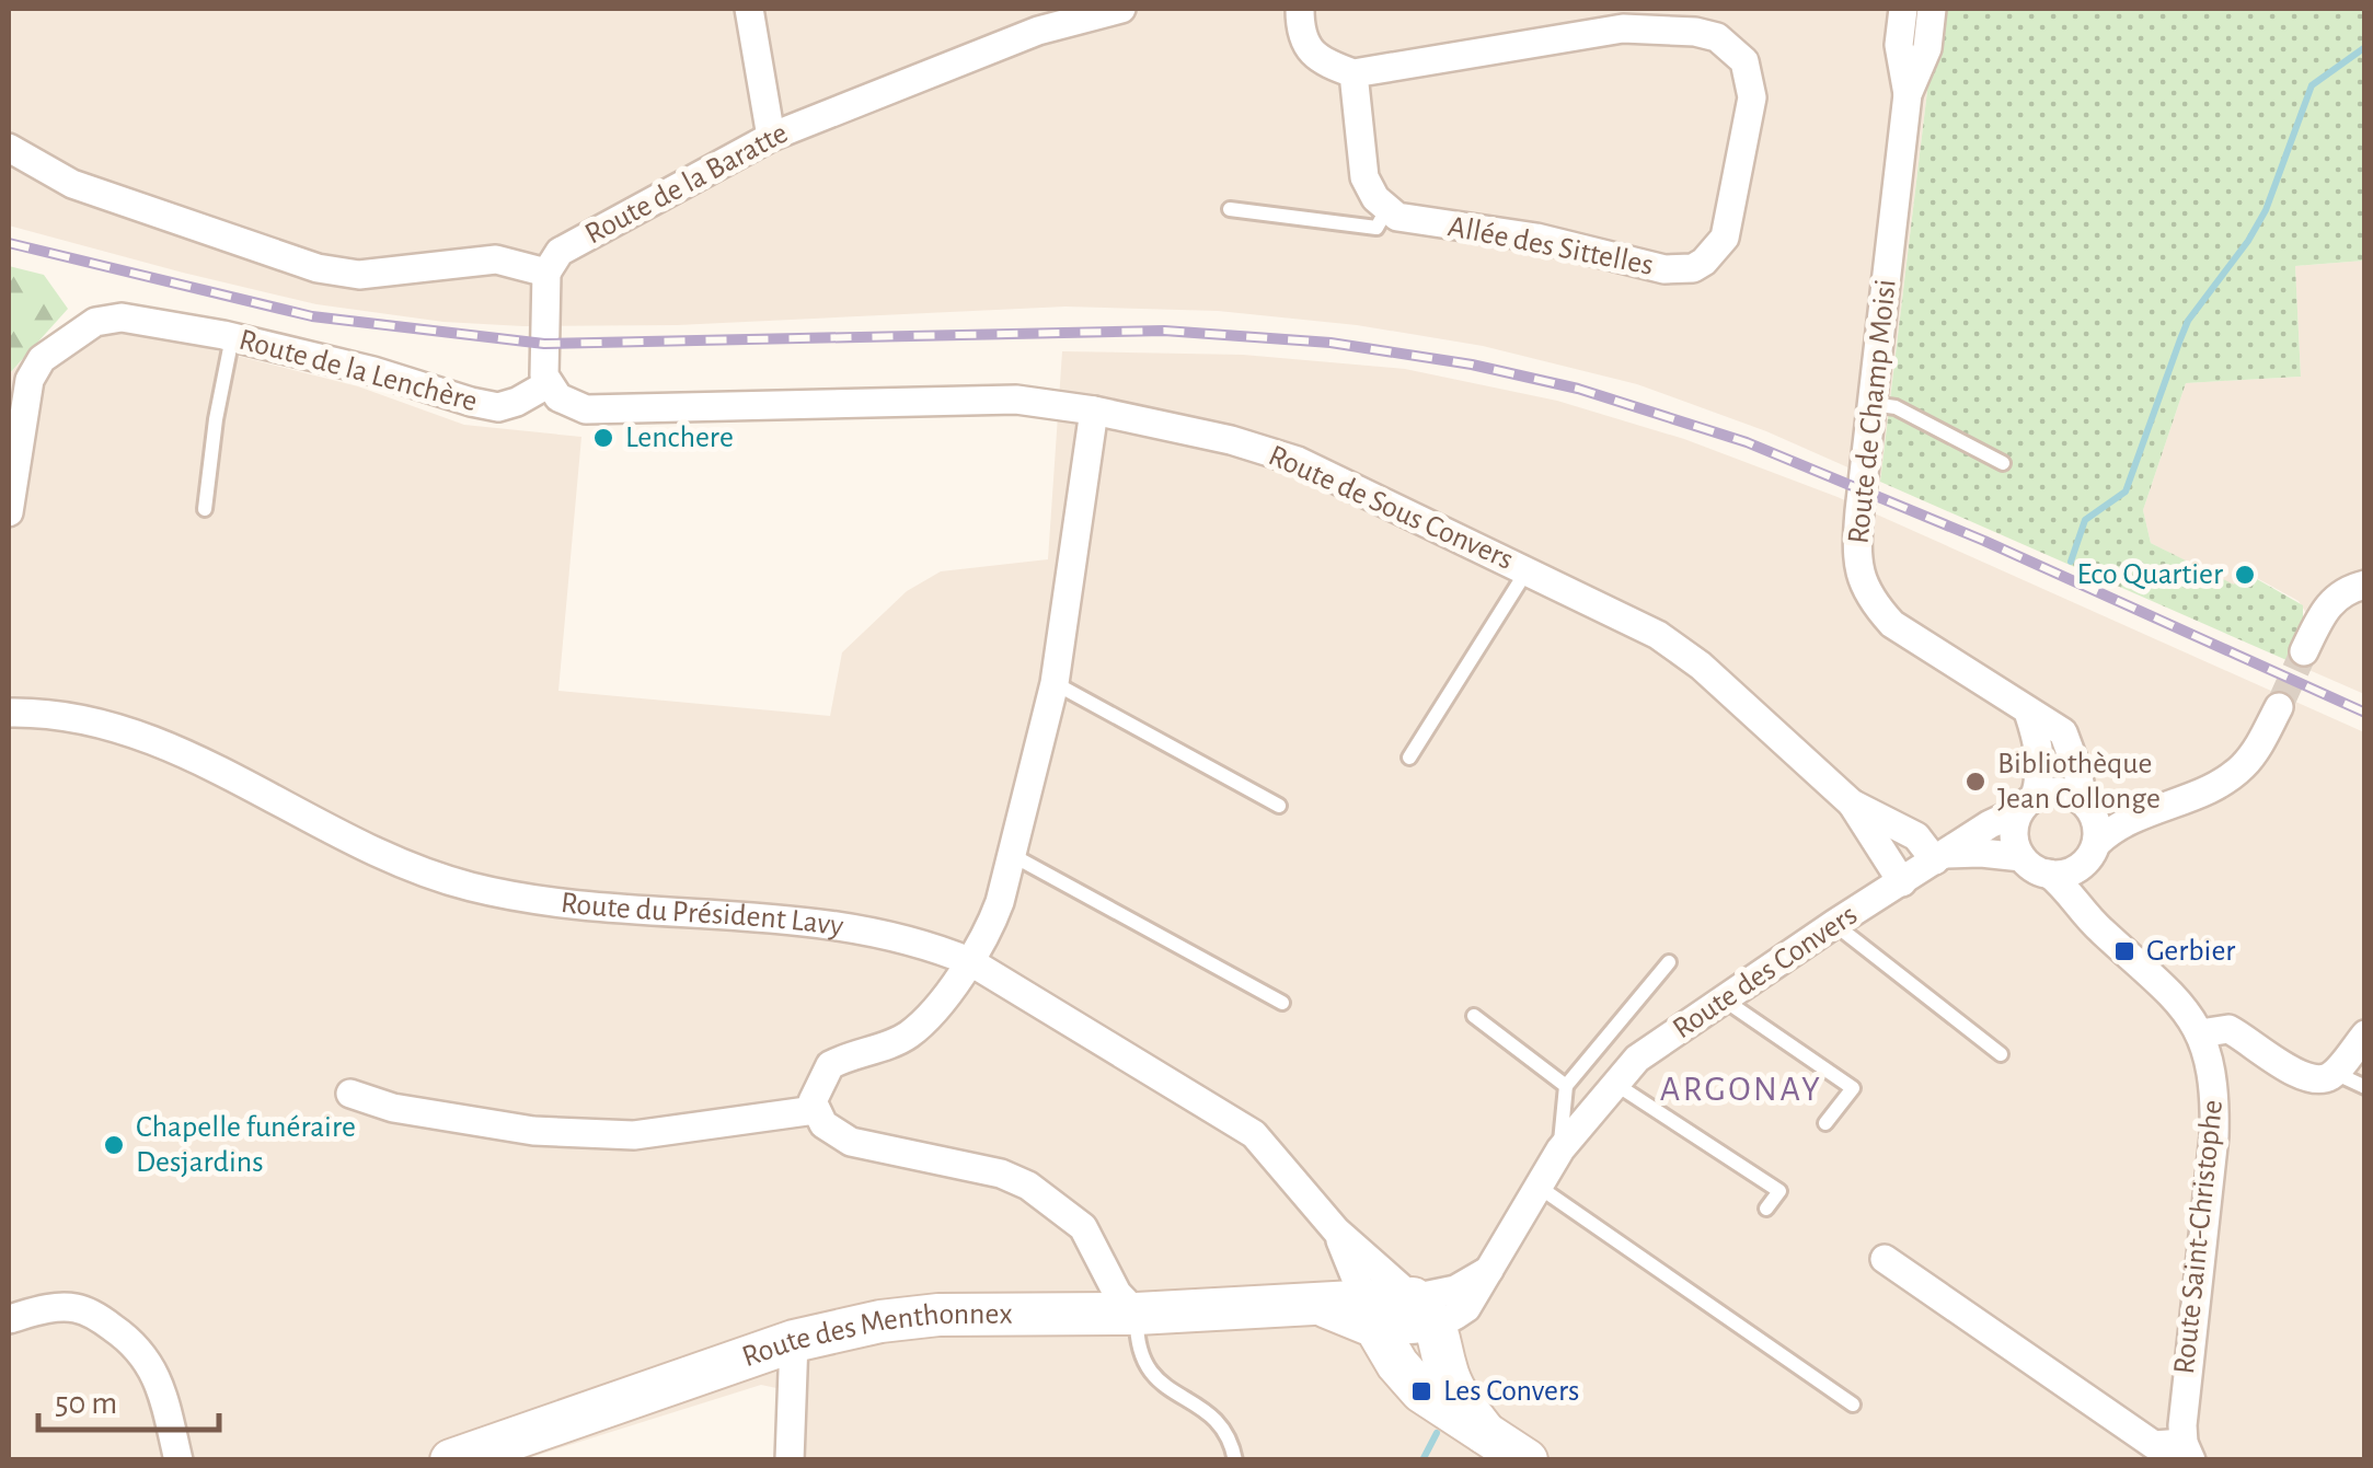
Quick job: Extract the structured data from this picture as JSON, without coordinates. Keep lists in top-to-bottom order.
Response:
{
  "streets": {
    "street": [
      "Route de la Baratte",
      "Allée des Sittelles",
      "Route de la Lenchère",
      "Route de Champ Moisi",
      "Route de Sous Convers",
      "Route du Président Lavy",
      "Route des Convers",
      "Route Saint-Christophe",
      "Route des Menthonnex"
    ]
  },
  "crossings": [
    ["Route de Champ Moisi", "Route des Convers"],
    ["Route de Champ Moisi", "Route Saint-Christophe"],
    ["Route de Sous Convers", "Route des Convers"],
    ["Route du Président Lavy", "Route des Convers"],
    ["Route du Président Lavy", "Route des Menthonnex"],
    ["Route des Convers", "Route Saint-Christophe"],
    ["Route des Convers", "Route des Menthonnex"]
  ],
  "districts": ["ARGONAY"],
  "places": {
    "other": [
      "Lenchere",
      "Eco Quartier",
      "Bibliothèque Jean Collonge",
      "Chapelle funéraire Desjardins"
    ],
    "transit": ["Gerbier", "Les Convers"]
  },
  "scale_bar": "50 m"
}
